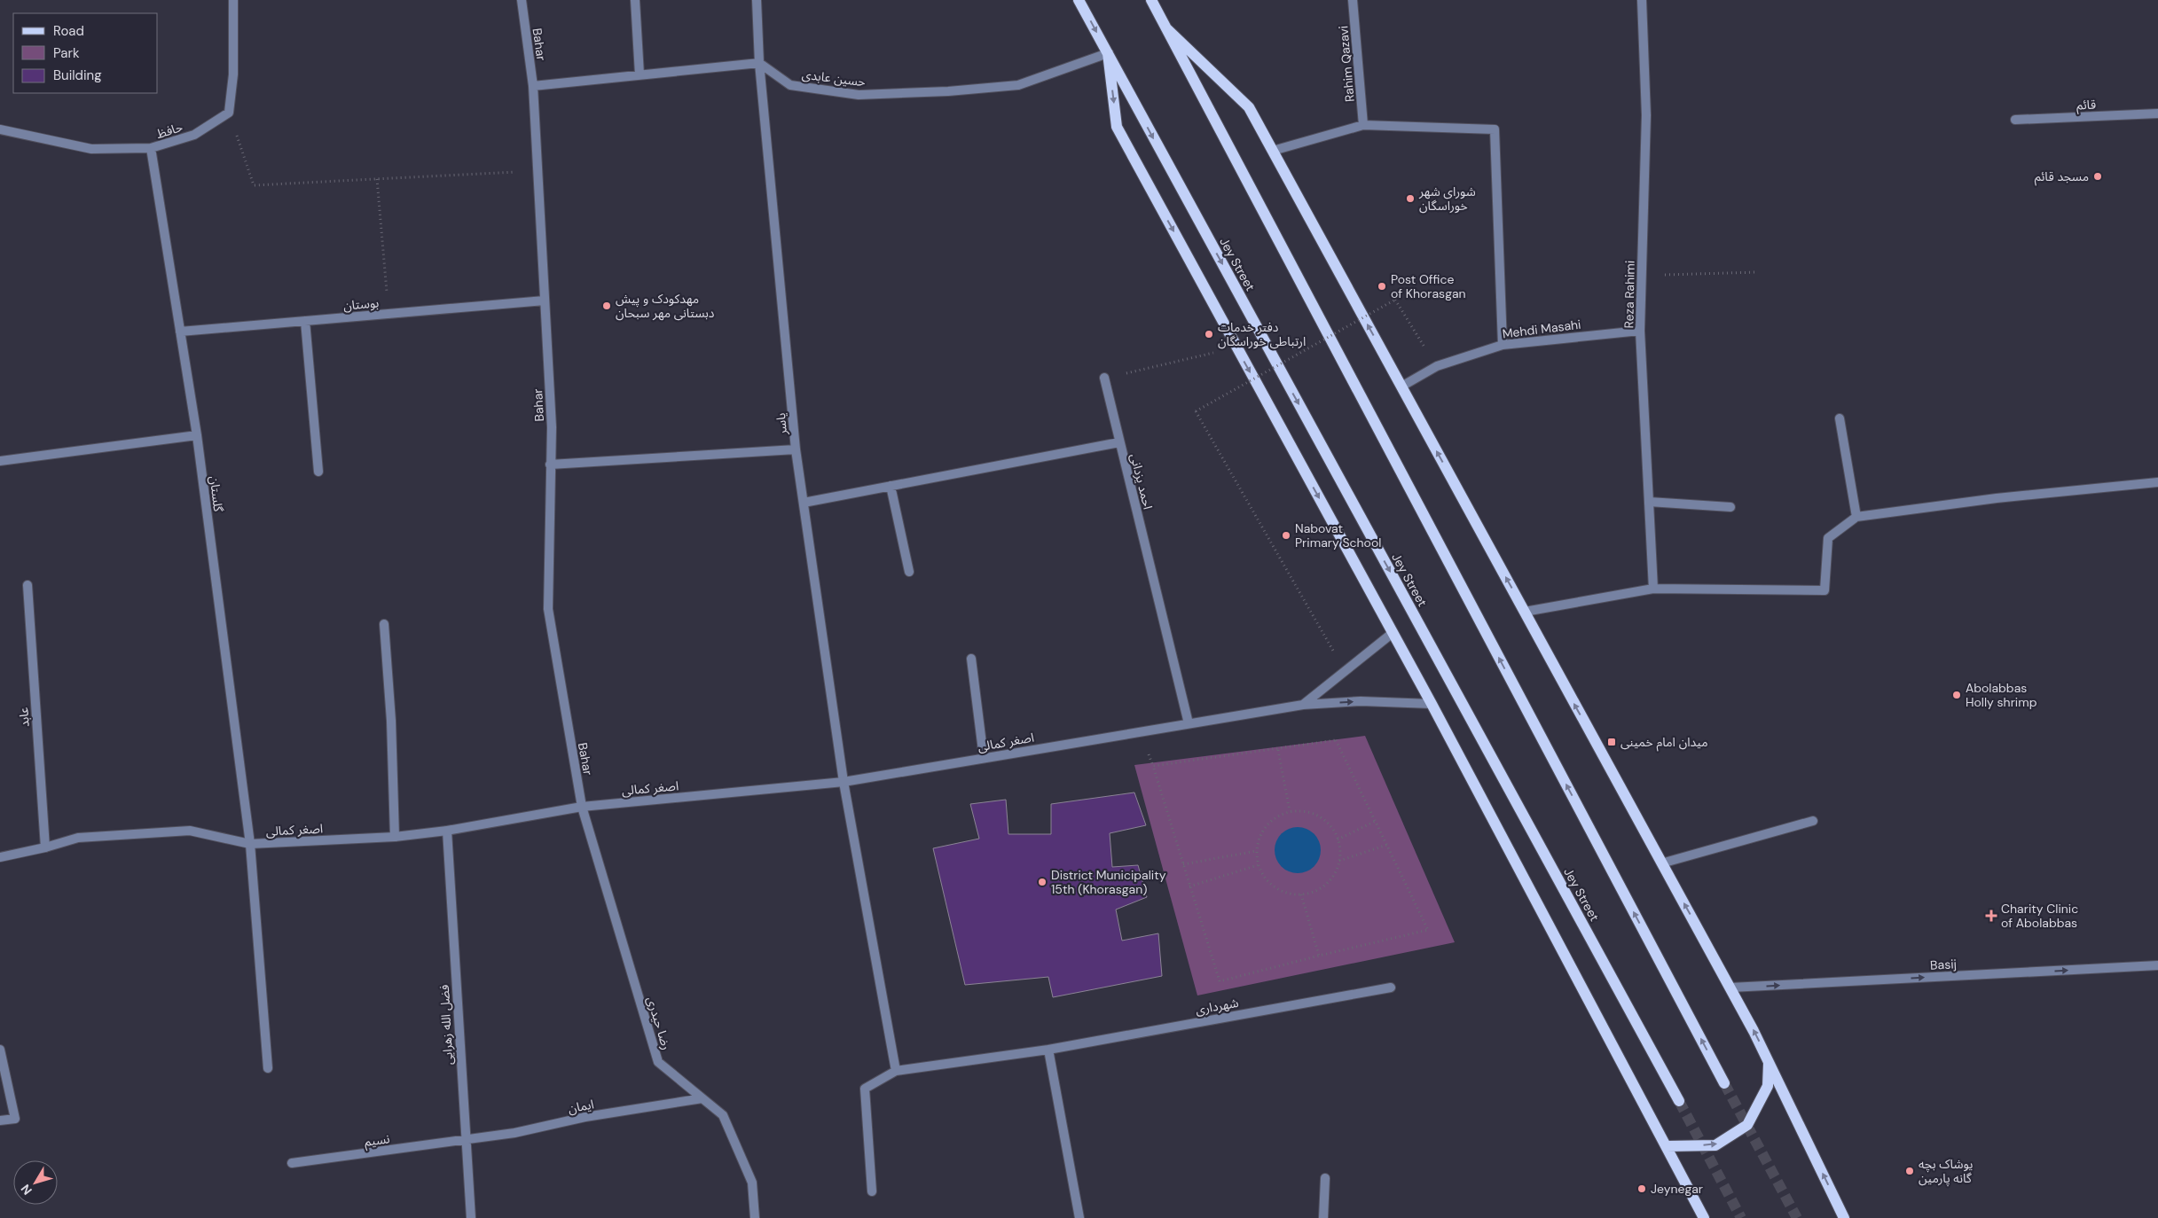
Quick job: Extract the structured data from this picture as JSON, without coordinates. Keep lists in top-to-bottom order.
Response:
{
  "streets": {
    "main road": ["Jey Street"],
    "street": [
      "Bahar",
      "Rahim Qazavi",
      "حسین عابدی",
      "قائم",
      "حافظ",
      "Reza Rahimi",
      "بوستان",
      "Mehdi Masahi",
      "یاسر",
      "احمد یزدانی",
      "گلستان",
      "عابد",
      "اصغر کمالی",
      "Basij",
      "شهرداری",
      "رضا حیدری",
      "فضل الله زهرایی",
      "ایمان",
      "نسیم"
    ]
  },
  "crossings": [
    ["Bahar", "بوستان"],
    ["Bahar", "اصغر کمالی"],
    ["Bahar", "رضا حیدری"],
    ["حسین عابدی", "Jey Street"],
    ["حسین عابدی", "یاسر"],
    ["حافظ", "گلستان"],
    ["Reza Rahimi", "Mehdi Masahi"],
    ["بوستان", "گلستان"],
    ["یاسر", "اصغر کمالی"],
    ["یاسر", "شهرداری"],
    ["احمد یزدانی", "اصغر کمالی"],
    ["گلستان", "اصغر کمالی"],
    ["عابد", "اصغر کمالی"],
    ["اصغر کمالی", "رضا حیدری"],
    ["اصغر کمالی", "فضل الله زهرایی"],
    ["رضا حیدری", "ایمان"],
    ["فضل الله زهرایی", "ایمان"],
    ["فضل الله زهرایی", "نسیم"],
    ["ایمان", "نسیم"]
  ],
  "one_way": ["Basij"],
  "places": {
    "other": [
      "مسجد قائم",
      "شورای شهر خوراسگان",
      "Post Office of Khorasgan",
      "مهدکودک و پیش دبستانی مهر سبحان",
      "دفتر خدمات ارتباطی خوراسگان",
      "Nabovat Primary School",
      "Abolabbas Holly shrimp",
      "District Municipality 15th (Khorasgan)",
      "پوشاک بچه گانه پارمین",
      "Jeynegar"
    ],
    "transit": ["میدان امام خمینی"],
    "health": ["Charity Clinic of Abolabbas"]
  },
  "legend": ["Road", "Park", "Building"],
  "north": "bottom left"
}
